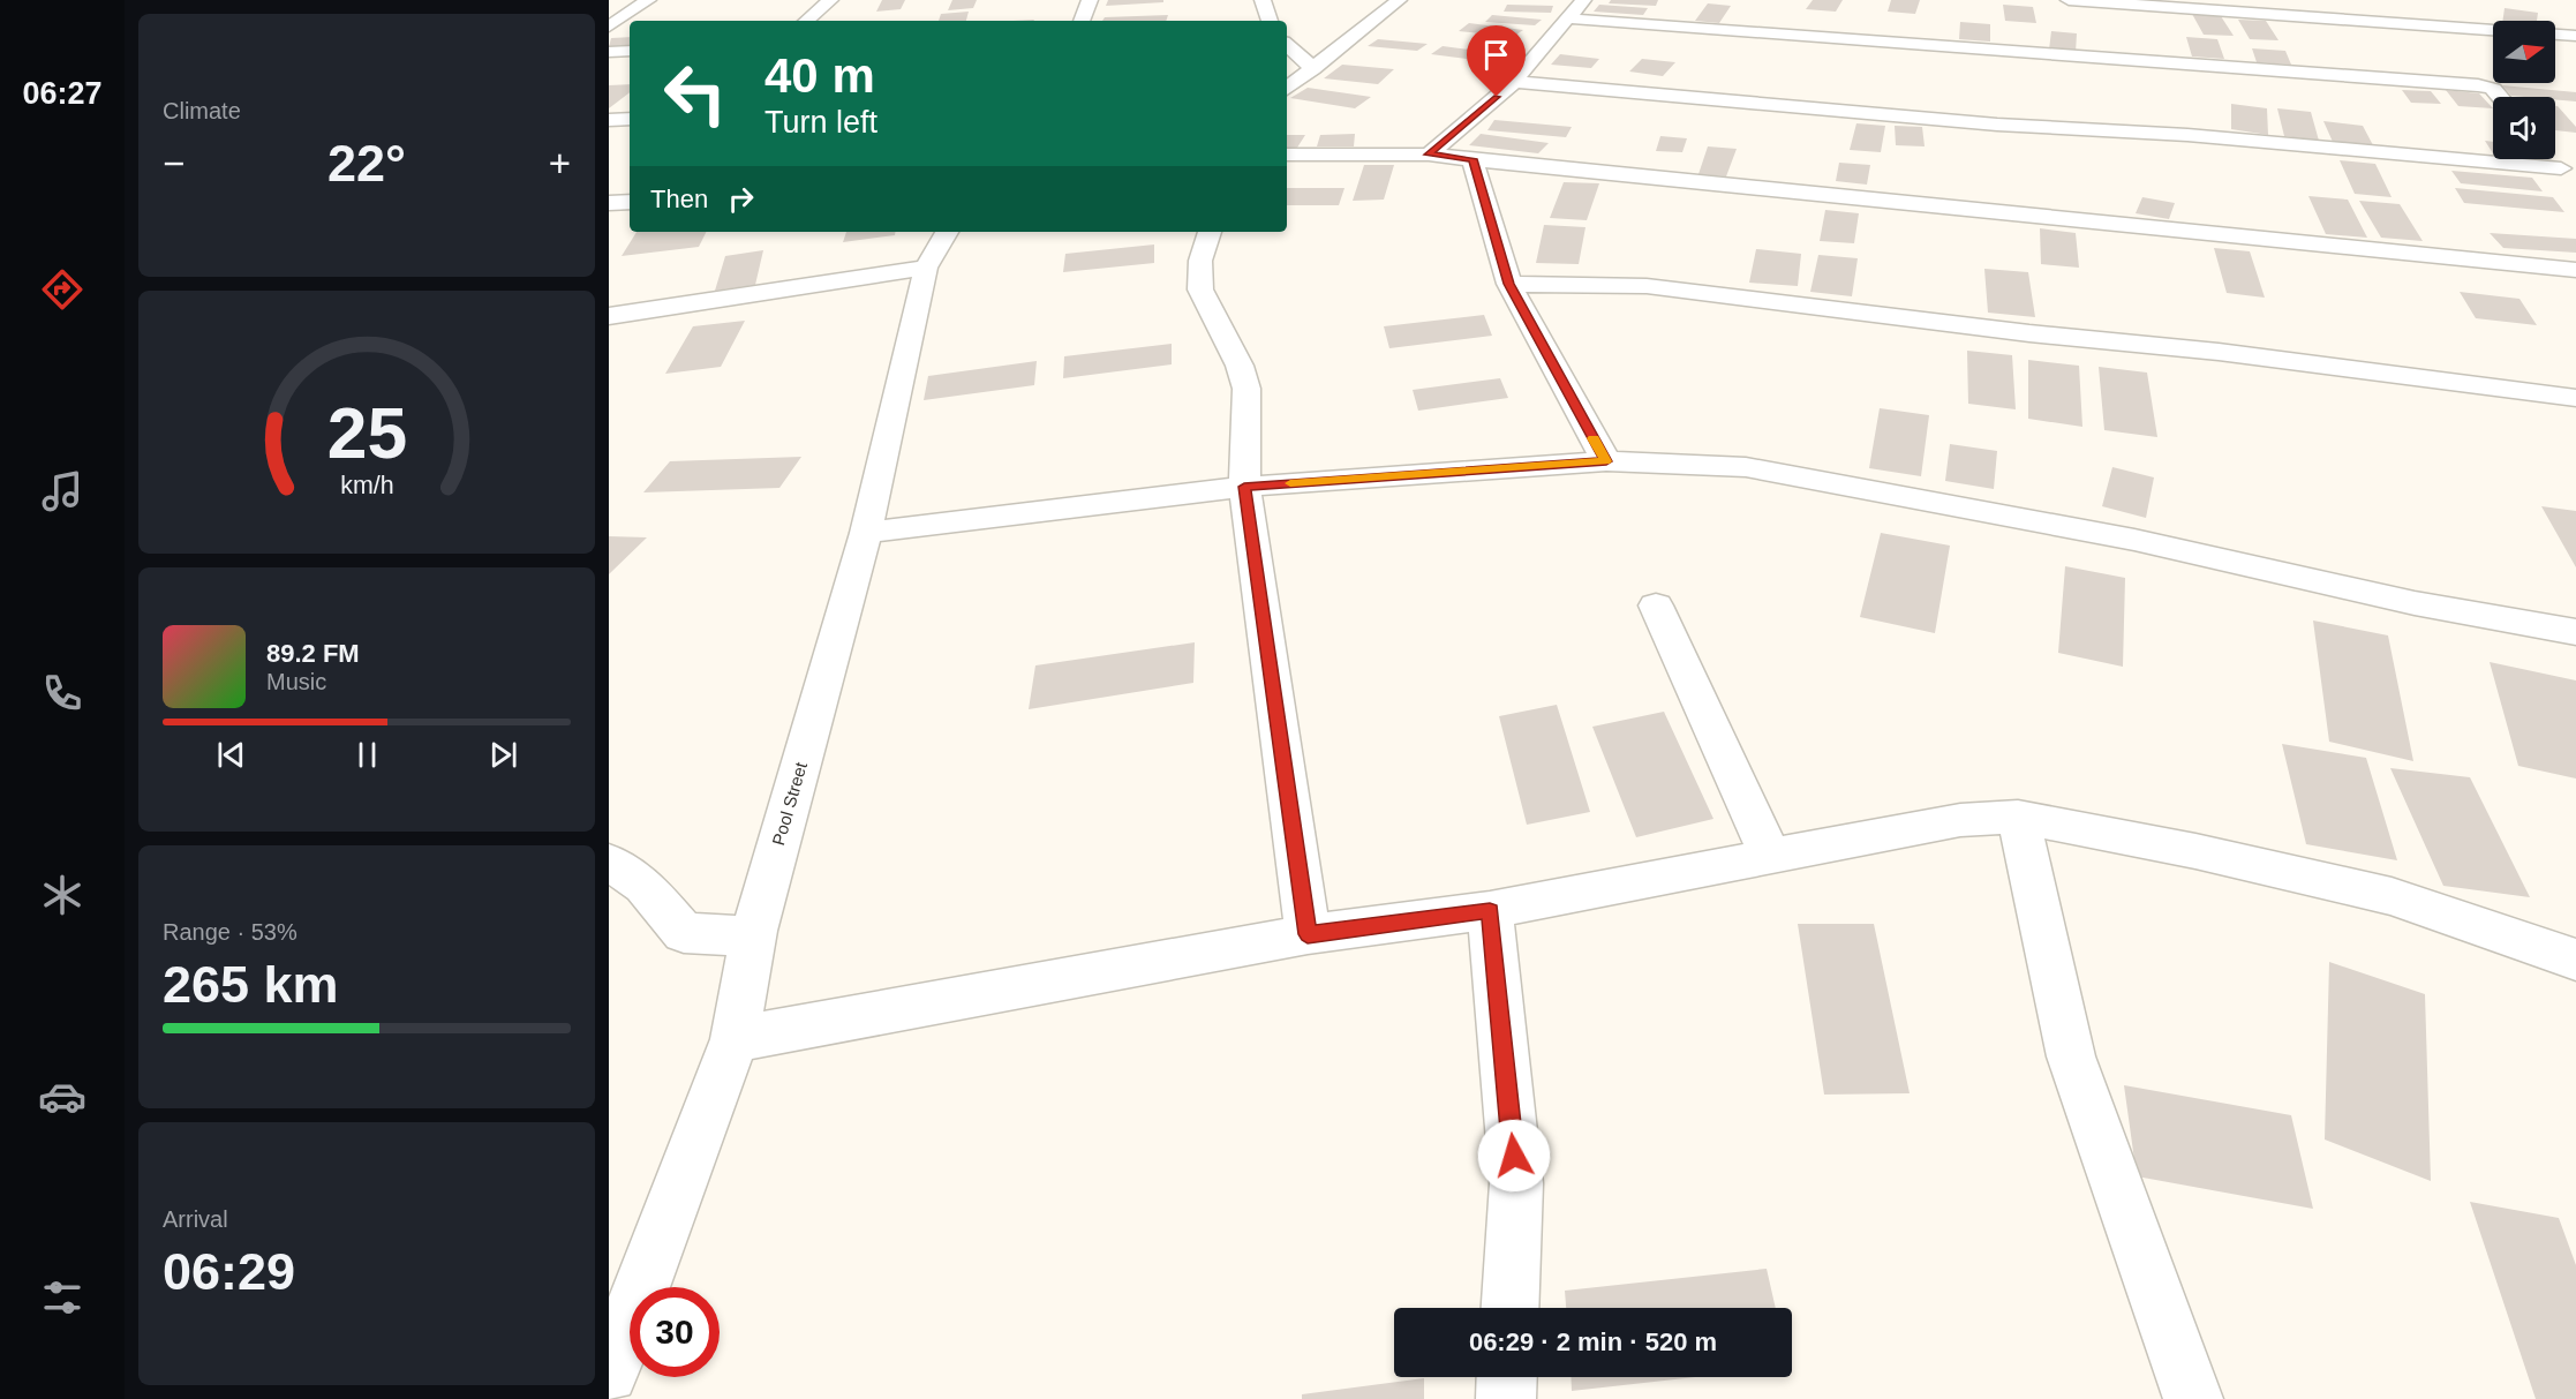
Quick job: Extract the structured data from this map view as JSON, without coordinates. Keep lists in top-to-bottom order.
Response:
{
  "streets": {
    "street": ["Pool Street"]
  },
  "north": "right",
  "page": {
    "tabs": "06:27",
    "tile": [
      "Climate",
      ["Range · 53%", "265 km"],
      ["Arrival", "06:29"]
    ],
    "turn": ["40 m", "Turn left"],
    "heat": ["−", "22°", "+"],
    "then": "Then",
    "song": ["89.2 FM", "Music"],
    "limit": "30",
    "trip": "06:29 · 2 min · 520 m",
    "gauge": ["25", "km/h"]
  }
}
